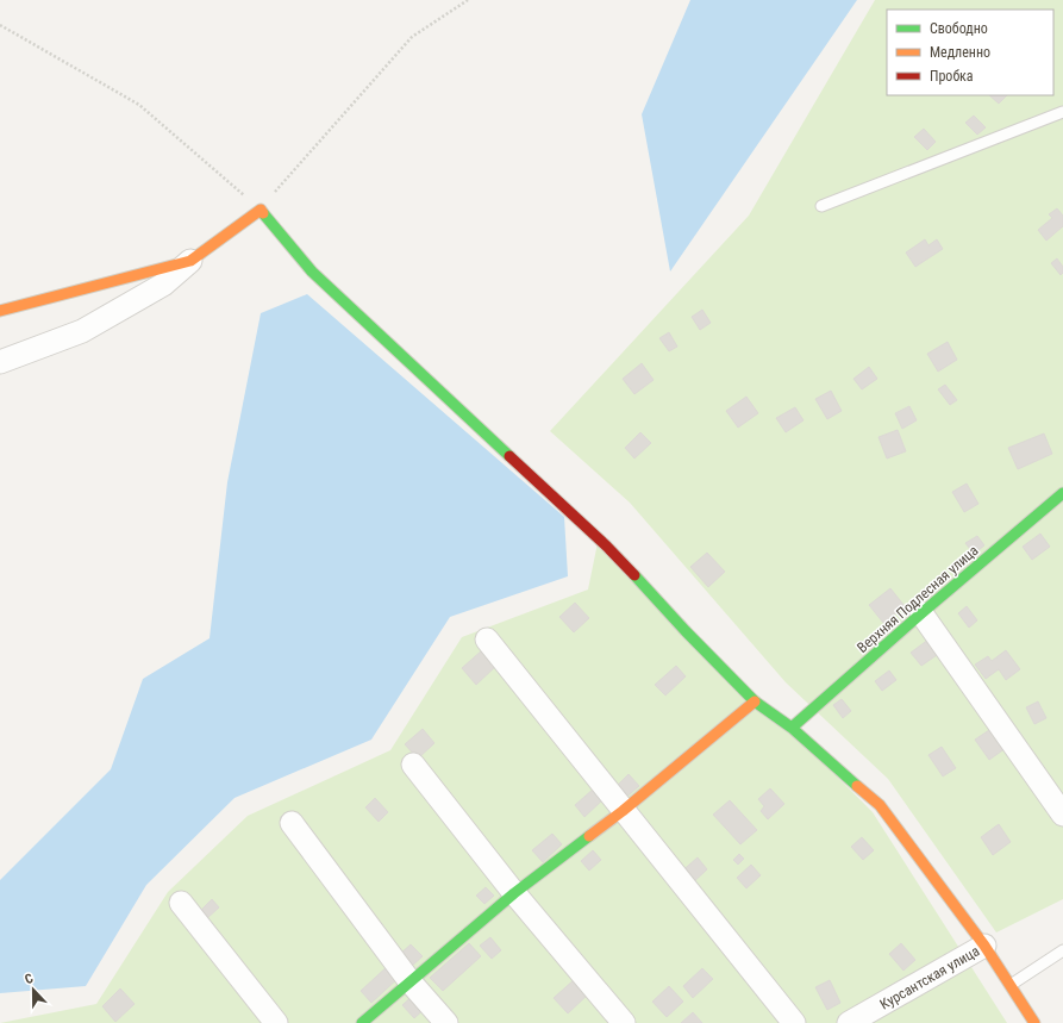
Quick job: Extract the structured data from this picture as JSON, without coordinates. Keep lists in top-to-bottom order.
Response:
{
  "streets": {
    "street": ["Верхняя Подлесная улица", "Курсантская улица"]
  },
  "legend": ["Свободно", "Медленно", "Пробка"],
  "north": "top"
}
